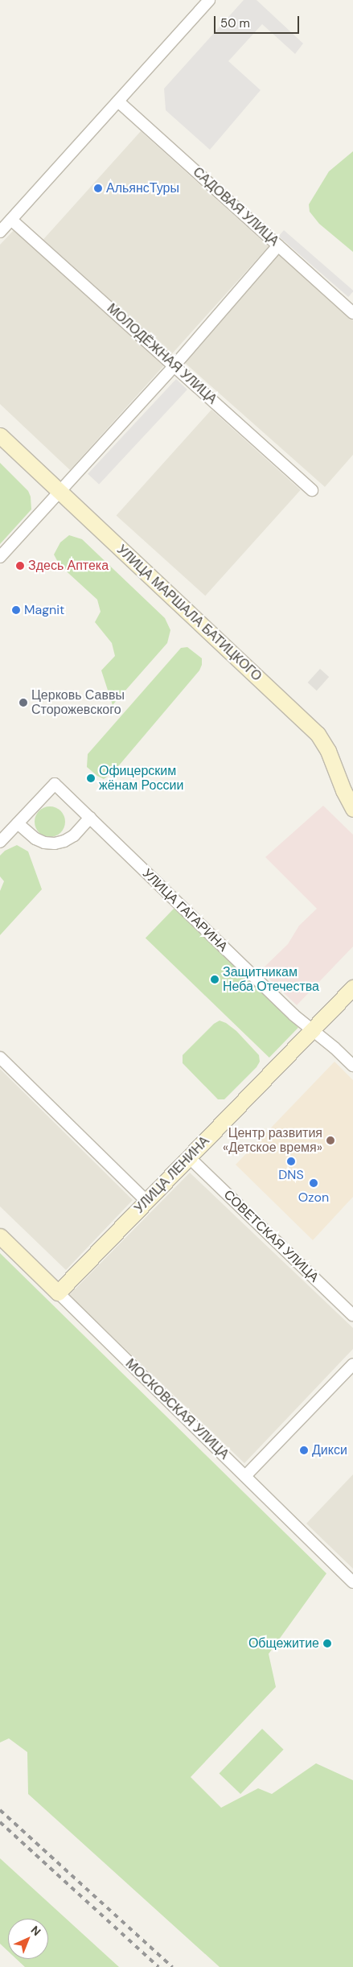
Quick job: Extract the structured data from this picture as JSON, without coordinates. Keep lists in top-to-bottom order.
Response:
{
  "streets": {
    "street": [
      "САДОВАЯ УЛИЦА",
      "МОЛОДЁЖНАЯ УЛИЦА",
      "УЛИЦА МАРШАЛА БАТИЦКОГО",
      "УЛИЦА ГАГАРИНА",
      "УЛИЦА ЛЕНИНА",
      "СОВЕТСКАЯ УЛИЦА",
      "МОСКОВСКАЯ УЛИЦА"
    ]
  },
  "crossings": [
    ["УЛИЦА ГАГАРИНА", "УЛИЦА ЛЕНИНА"],
    ["УЛИЦА ЛЕНИНА", "СОВЕТСКАЯ УЛИЦА"],
    ["УЛИЦА ЛЕНИНА", "МОСКОВСКАЯ УЛИЦА"]
  ],
  "places": [
    "АльянсТуры",
    "Здесь Аптека",
    "Magnit",
    "Церковь Саввы Сторожевского",
    "Офицерским жёнам России",
    "Защитникам Неба Отечества",
    "Центр развития «Детское время»",
    "DNS",
    "Ozon",
    "Дикси",
    "Общежитие"
  ],
  "scale_bar": "50 m",
  "north": "top right"
}
